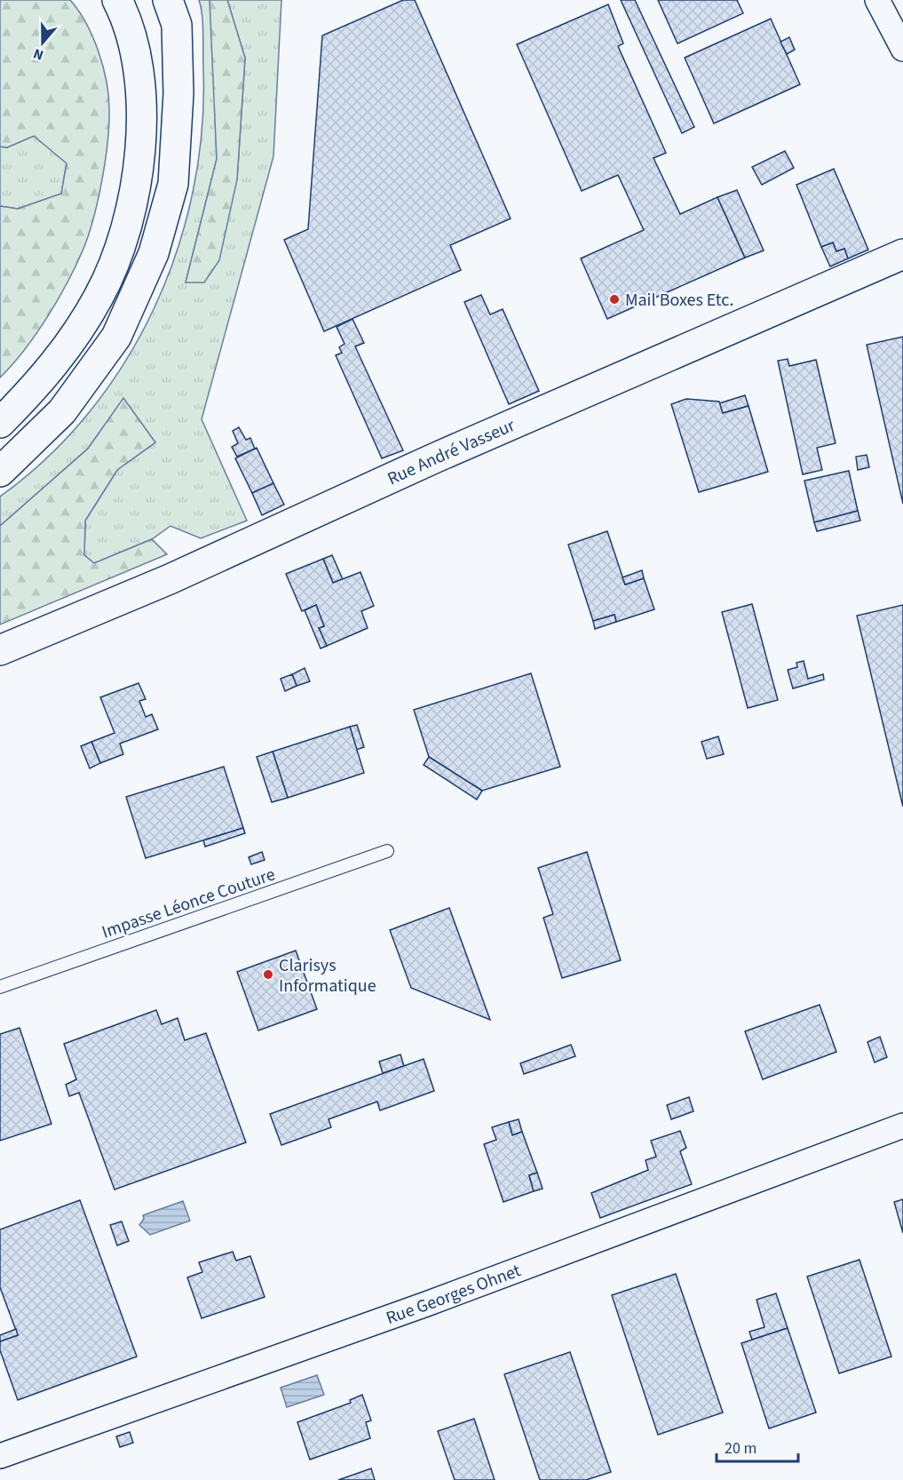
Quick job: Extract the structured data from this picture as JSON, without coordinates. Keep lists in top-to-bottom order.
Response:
{
  "streets": {
    "main road": ["Rue André Vasseur"],
    "street": ["Rue Georges Ohnet"],
    "lane": ["Impasse Léonce Couture"]
  },
  "places": ["Mail Boxes Etc.", "Clarisys Informatique"],
  "scale_bar": "20 m",
  "north": "bottom"
}
